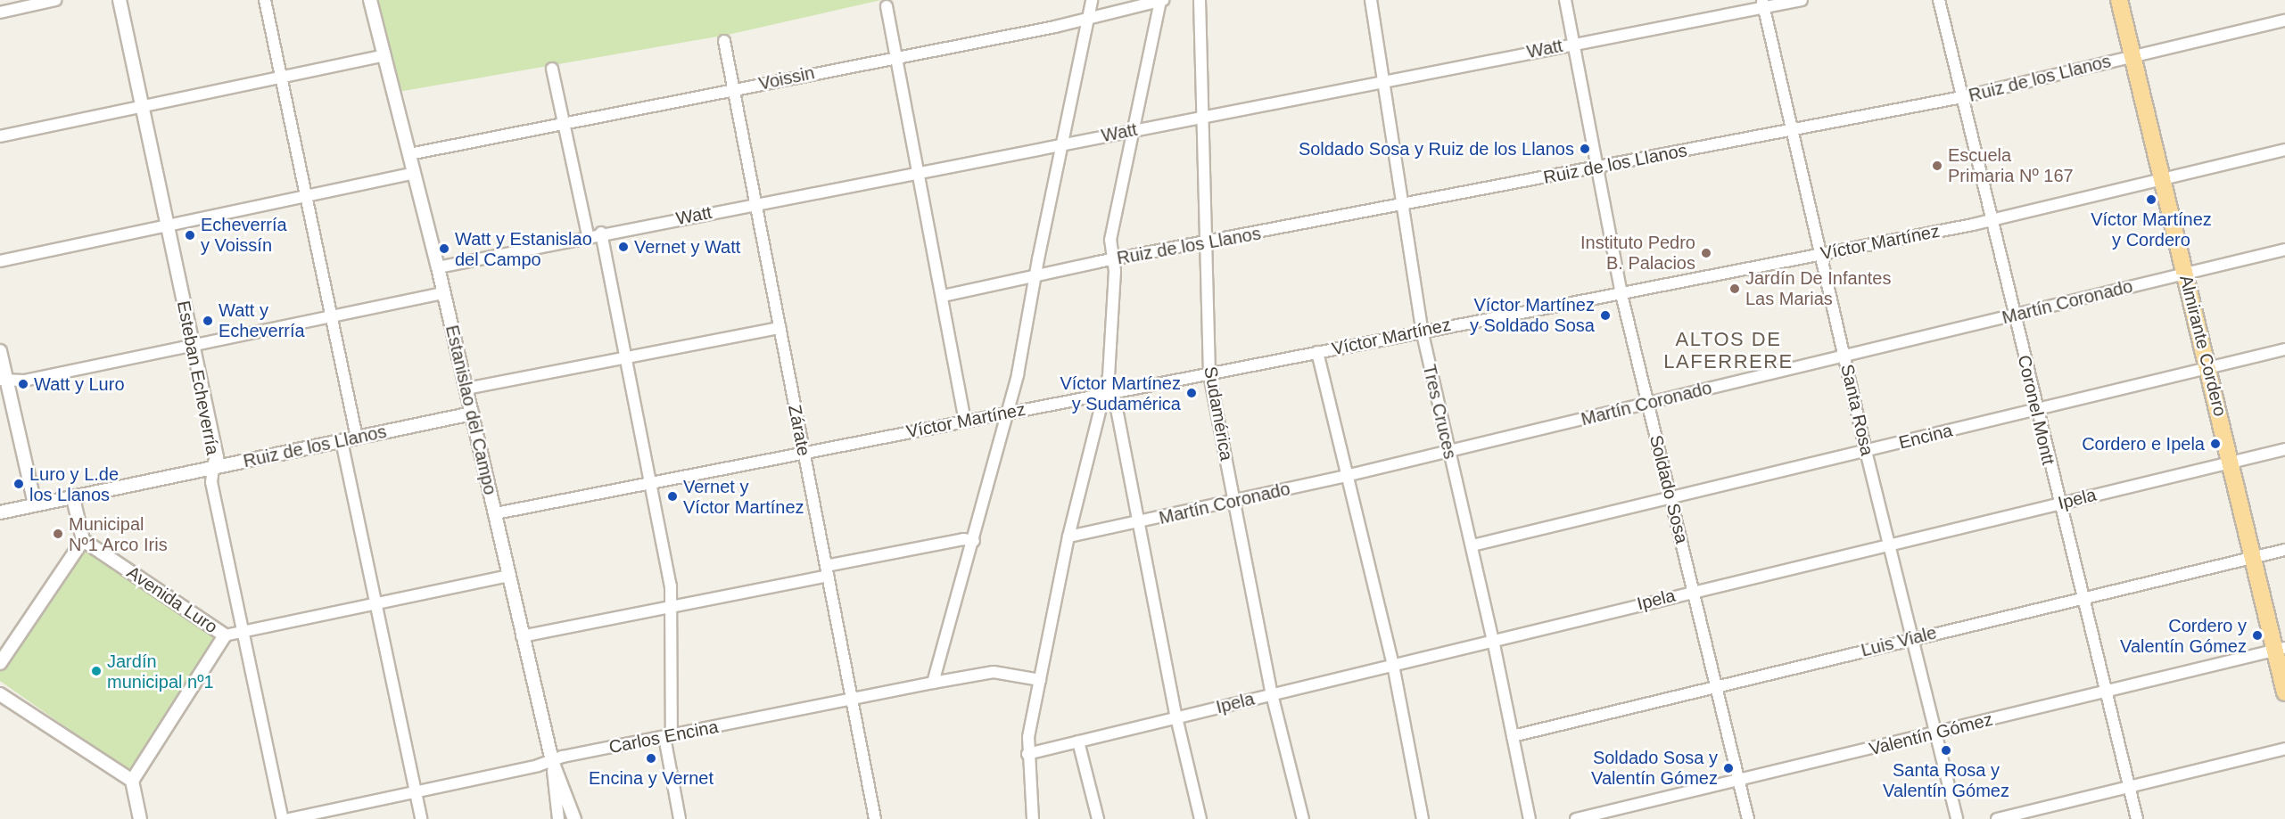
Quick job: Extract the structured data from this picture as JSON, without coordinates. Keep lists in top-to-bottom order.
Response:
{
  "streets": {
    "main road": ["Almirante Cordero"],
    "street": [
      "Watt",
      "Voissin",
      "Ruiz de los Llanos",
      "Víctor Martínez",
      "Martín Coronado",
      "Esteban Echeverría",
      "Estanislao del Campo",
      "Santa Rosa",
      "Coronel Montt",
      "Tres Cruces",
      "Sudamérica",
      "Zárate",
      "Encina",
      "Soldado Sosa",
      "Ipela",
      "Avenida Luro",
      "Luis Viale",
      "Valentín Gómez",
      "Carlos Encina"
    ]
  },
  "crossings": [
    ["Watt", "Estanislao del Campo"],
    ["Watt", "Santa Rosa"],
    ["Watt", "Tres Cruces"],
    ["Watt", "Sudamérica"],
    ["Watt", "Zárate"],
    ["Watt", "Soldado Sosa"],
    ["Voissin", "Estanislao del Campo"],
    ["Voissin", "Zárate"],
    ["Ruiz de los Llanos", "Almirante Cordero"],
    ["Ruiz de los Llanos", "Esteban Echeverría"],
    ["Ruiz de los Llanos", "Estanislao del Campo"],
    ["Ruiz de los Llanos", "Santa Rosa"],
    ["Ruiz de los Llanos", "Coronel Montt"],
    ["Ruiz de los Llanos", "Tres Cruces"],
    ["Ruiz de los Llanos", "Sudamérica"],
    ["Ruiz de los Llanos", "Soldado Sosa"],
    ["Víctor Martínez", "Almirante Cordero"],
    ["Víctor Martínez", "Estanislao del Campo"],
    ["Víctor Martínez", "Santa Rosa"],
    ["Víctor Martínez", "Coronel Montt"],
    ["Víctor Martínez", "Tres Cruces"],
    ["Víctor Martínez", "Sudamérica"],
    ["Víctor Martínez", "Zárate"],
    ["Víctor Martínez", "Soldado Sosa"],
    ["Martín Coronado", "Almirante Cordero"],
    ["Martín Coronado", "Santa Rosa"],
    ["Martín Coronado", "Coronel Montt"],
    ["Martín Coronado", "Tres Cruces"],
    ["Martín Coronado", "Sudamérica"],
    ["Martín Coronado", "Soldado Sosa"],
    ["Almirante Cordero", "Encina"],
    ["Almirante Cordero", "Ipela"],
    ["Almirante Cordero", "Luis Viale"],
    ["Almirante Cordero", "Valentín Gómez"],
    ["Estanislao del Campo", "Carlos Encina"],
    ["Santa Rosa", "Encina"],
    ["Santa Rosa", "Ipela"],
    ["Santa Rosa", "Luis Viale"],
    ["Santa Rosa", "Valentín Gómez"],
    ["Coronel Montt", "Encina"],
    ["Coronel Montt", "Ipela"],
    ["Coronel Montt", "Luis Viale"],
    ["Coronel Montt", "Valentín Gómez"],
    ["Tres Cruces", "Encina"],
    ["Tres Cruces", "Ipela"],
    ["Tres Cruces", "Luis Viale"],
    ["Sudamérica", "Ipela"],
    ["Zárate", "Carlos Encina"],
    ["Encina", "Soldado Sosa"],
    ["Soldado Sosa", "Ipela"],
    ["Soldado Sosa", "Luis Viale"],
    ["Soldado Sosa", "Valentín Gómez"]
  ],
  "districts": ["ALTOS DE LAFERRERE"],
  "places": [
    "Soldado Sosa y Ruiz de los Llanos",
    "Escuela Primaria Nº 167",
    "Víctor Martínez y Cordero",
    "Echeverría y Voissín",
    "Vernet y Watt",
    "Watt y Estanislao del Campo",
    "Instituto Pedro B. Palacios",
    "Jardín De Infantes Las Marias",
    "Víctor Martínez y Soldado Sosa",
    "Watt y Echeverría",
    "Watt y Luro",
    "Víctor Martínez y Sudamérica",
    "Cordero e Ipela",
    "Luro y L.de los Llanos",
    "Vernet y Víctor Martínez",
    "Municipal Nº1 Arco Iris",
    "Cordero y Valentín Gómez",
    "Jardín municipal nº1",
    "Santa Rosa y Valentín Gómez",
    "Encina y Vernet",
    "Soldado Sosa y Valentín Gómez"
  ]
}
